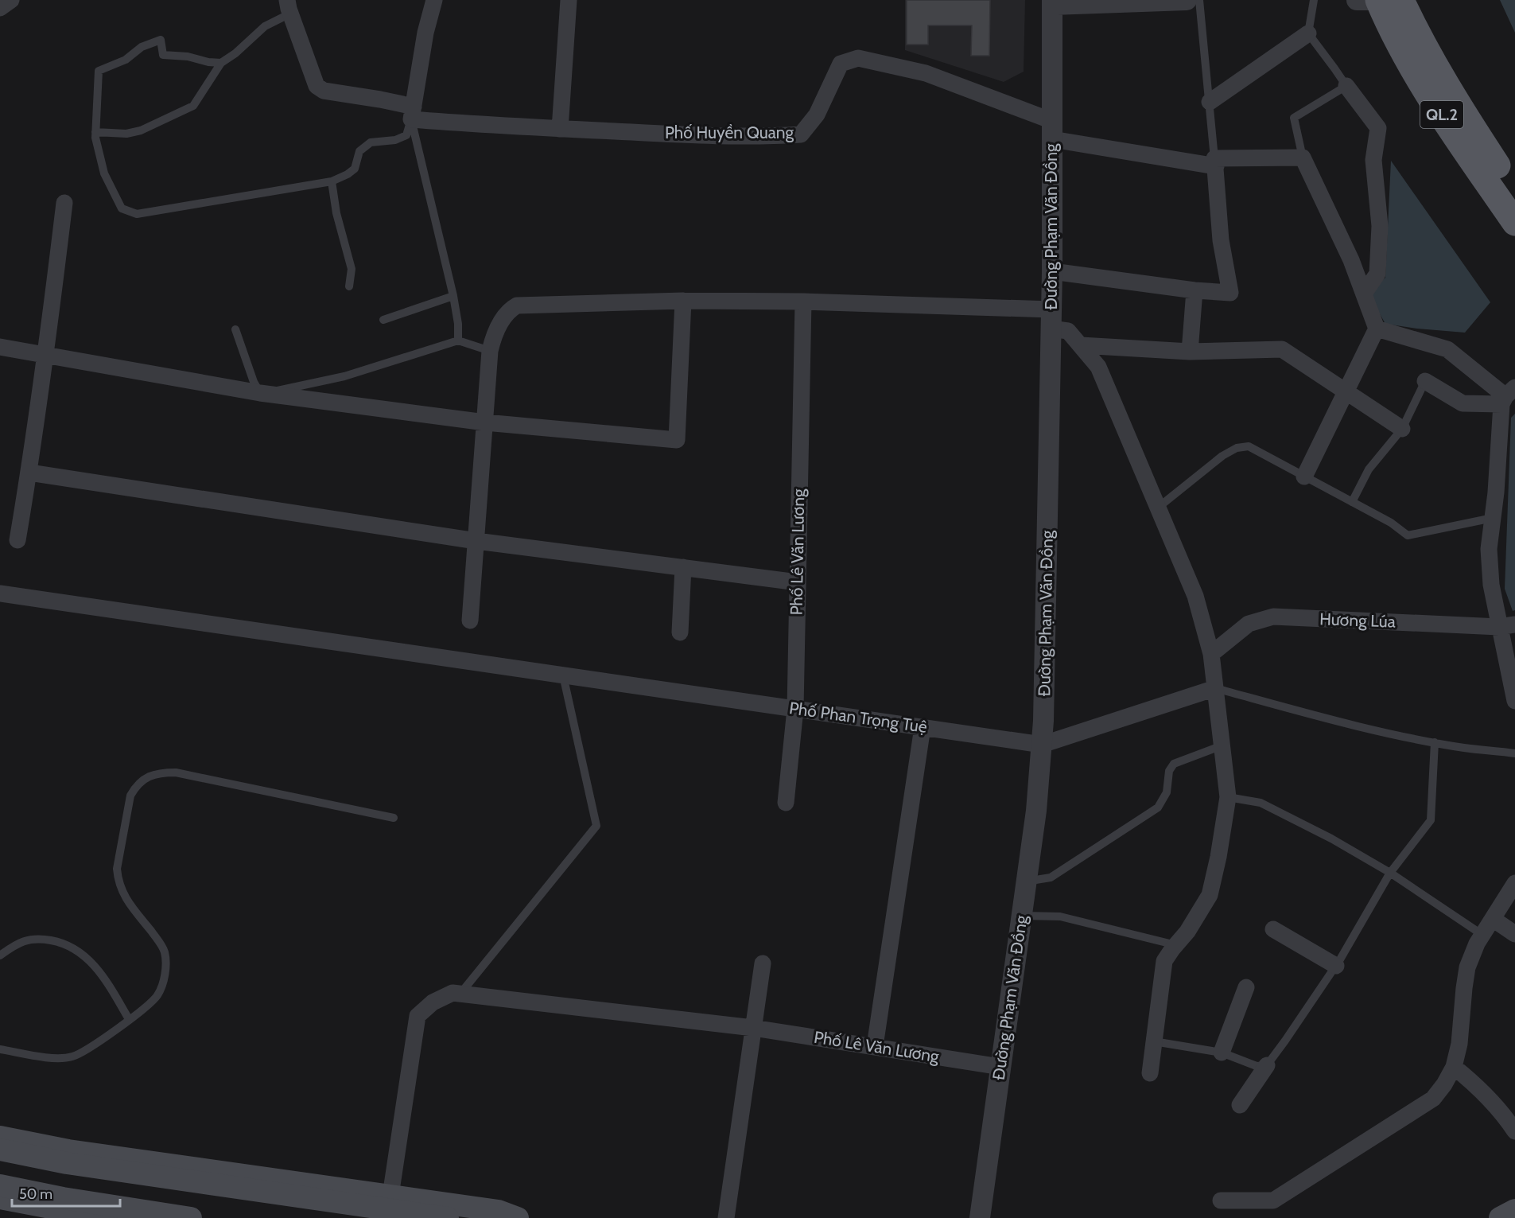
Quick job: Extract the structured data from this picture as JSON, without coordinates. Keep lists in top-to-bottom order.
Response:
{
  "streets": {
    "main road": ["QL.2"],
    "street": [
      "Phố Huyền Quang",
      "Đường Phạm Văn Đồng",
      "Phố Lê Văn Lương",
      "Hương Lúa",
      "Phố Phan Trọng Tuệ"
    ]
  },
  "crossings": [
    ["Phố Huyền Quang", "Đường Phạm Văn Đồng"],
    ["Đường Phạm Văn Đồng", "Phố Lê Văn Lương"],
    ["Đường Phạm Văn Đồng", "Phố Phan Trọng Tuệ"],
    ["Phố Lê Văn Lương", "Phố Phan Trọng Tuệ"]
  ],
  "scale_bar": "50 m"
}
